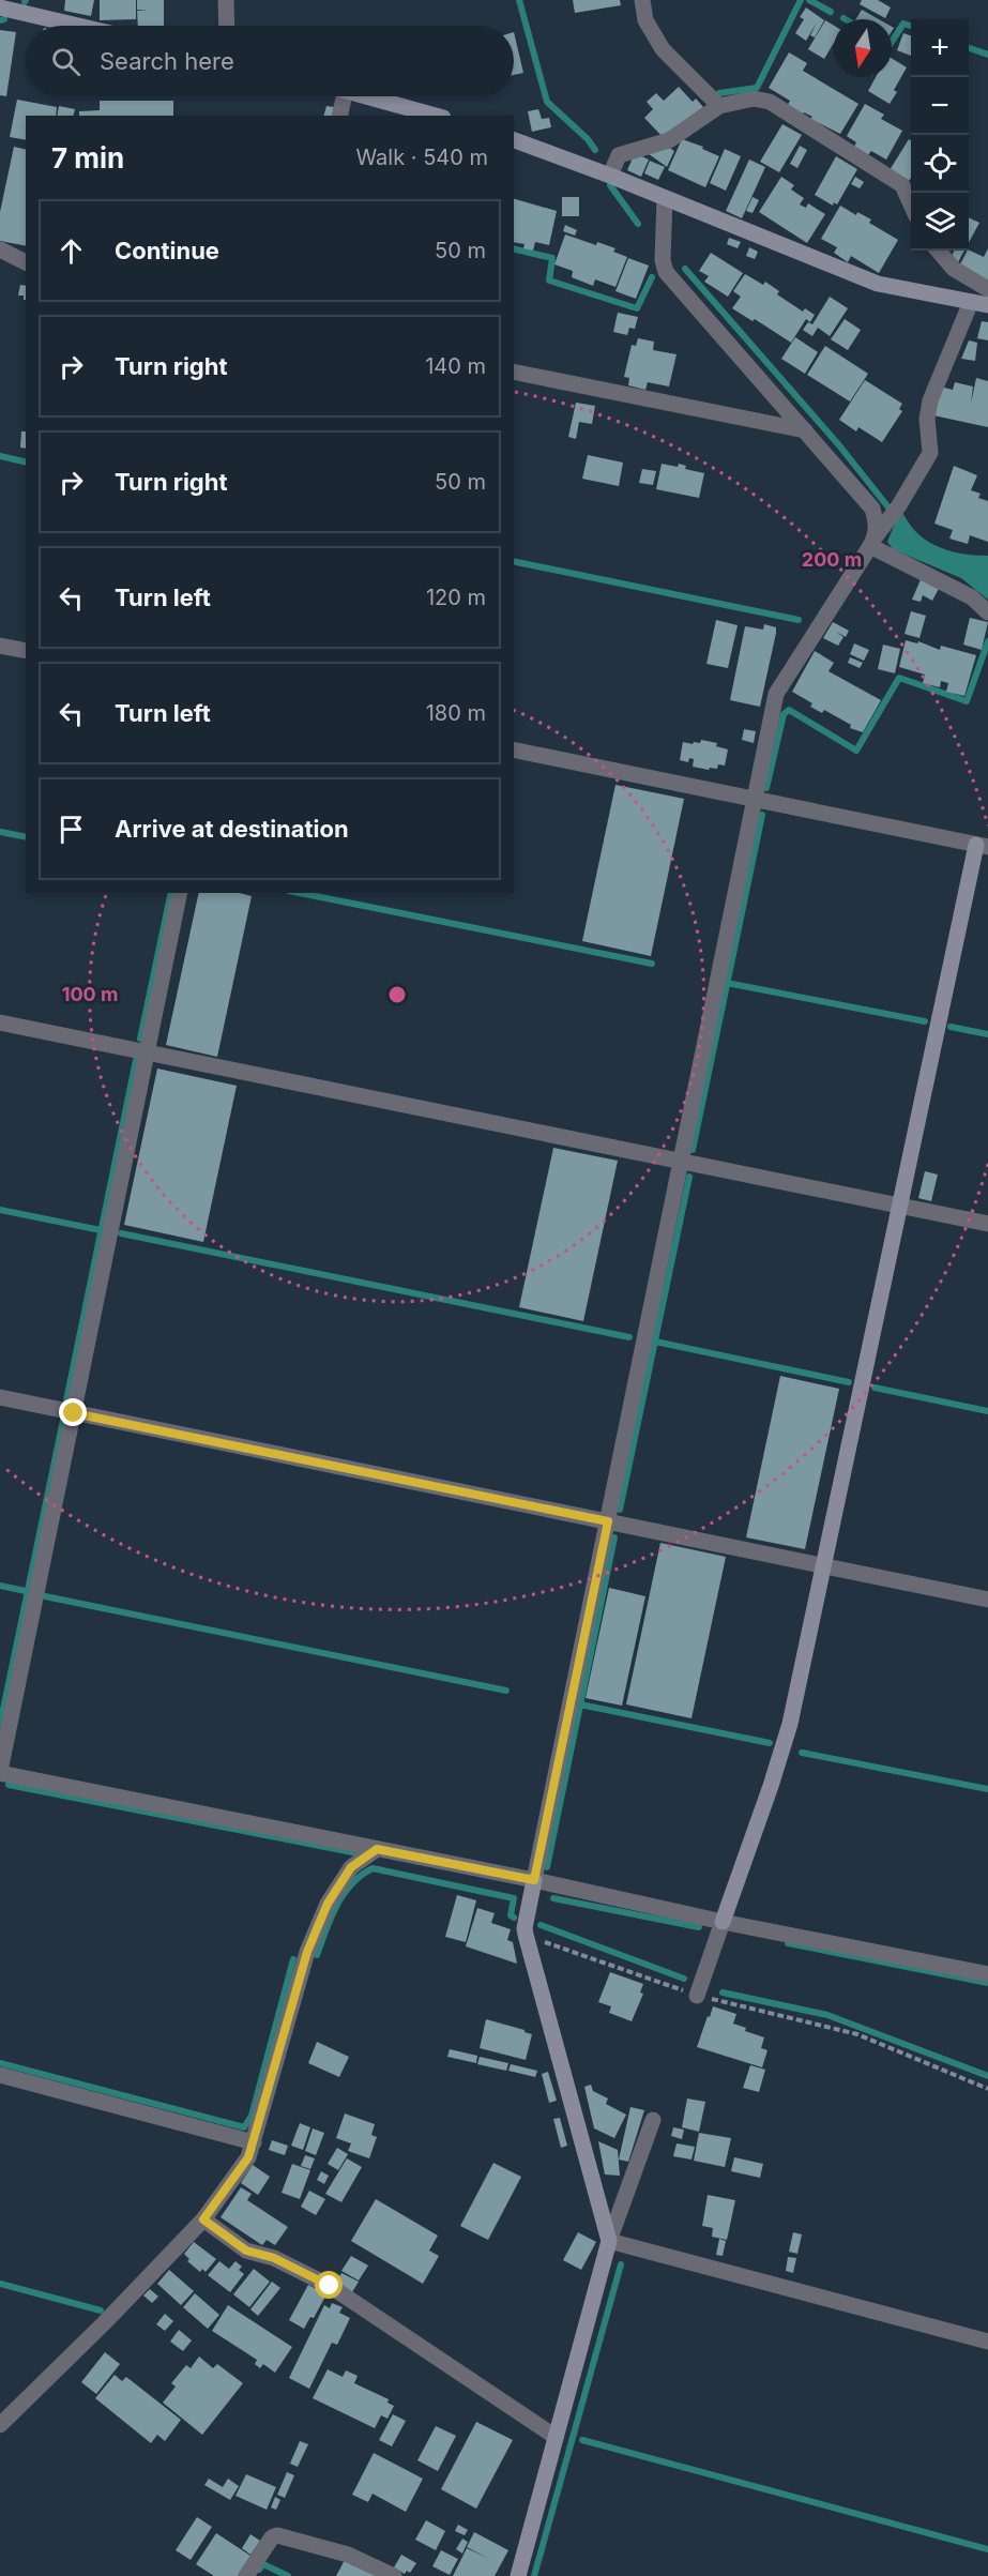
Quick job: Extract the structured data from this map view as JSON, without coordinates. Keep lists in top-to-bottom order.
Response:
{
  "north": "bottom",
  "page": {
    "map_buttons": ["+", "−"],
    "search": "Search here",
    "heading": ["7 min", "Walk · 540 m"],
    "list": [
      ["Continue", "50 m"],
      ["Turn right", "140 m"],
      ["Turn right", "50 m"],
      ["Turn left", "120 m"],
      ["Turn left", "180 m"],
      "Arrive at destination"
    ]
  },
  "rings": ["200 m", "100 m"]
}
